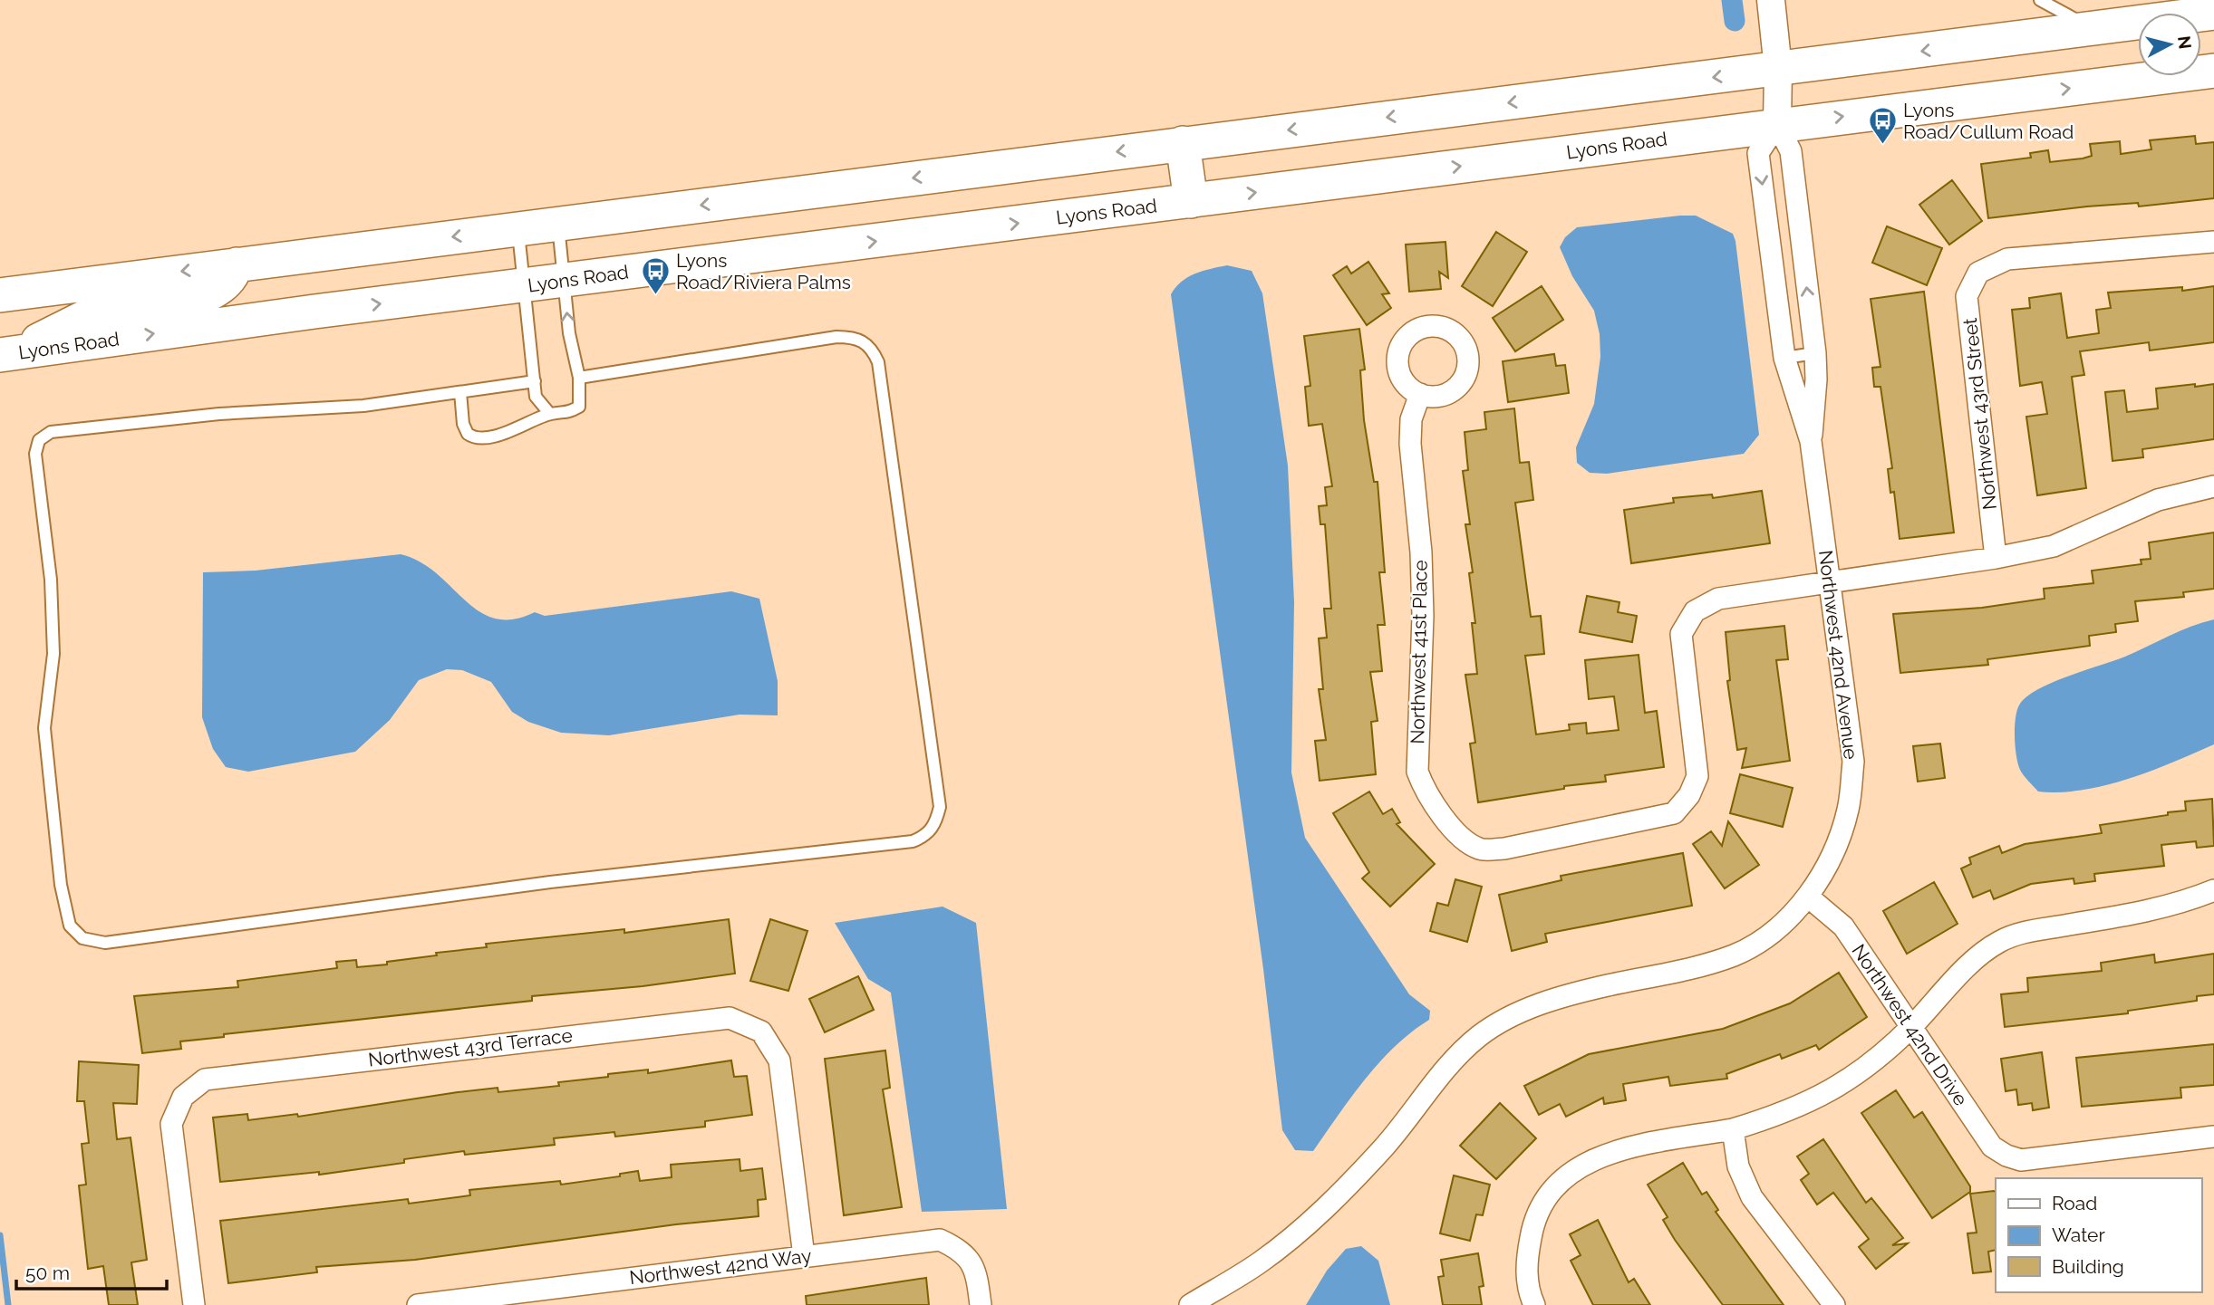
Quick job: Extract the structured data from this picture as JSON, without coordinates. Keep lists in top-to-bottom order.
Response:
{
  "streets": {
    "main road": ["Lyons Road"],
    "street": [
      "Northwest 43rd Street",
      "Northwest 41st Place",
      "Northwest 42nd Avenue",
      "Northwest 42nd Drive",
      "Northwest 43rd Terrace",
      "Northwest 42nd Way"
    ]
  },
  "crossings": [
    ["Lyons Road", "Northwest 42nd Avenue"],
    ["Northwest 41st Place", "Northwest 42nd Avenue"],
    ["Northwest 42nd Avenue", "Northwest 42nd Drive"],
    ["Northwest 43rd Terrace", "Northwest 42nd Way"]
  ],
  "places": {
    "bus stop": ["Lyons Road/Cullum Road", "Lyons Road/Riviera Palms"]
  },
  "legend": ["Road", "Water", "Building"],
  "scale_bar": "50 m",
  "north": "right"
}
